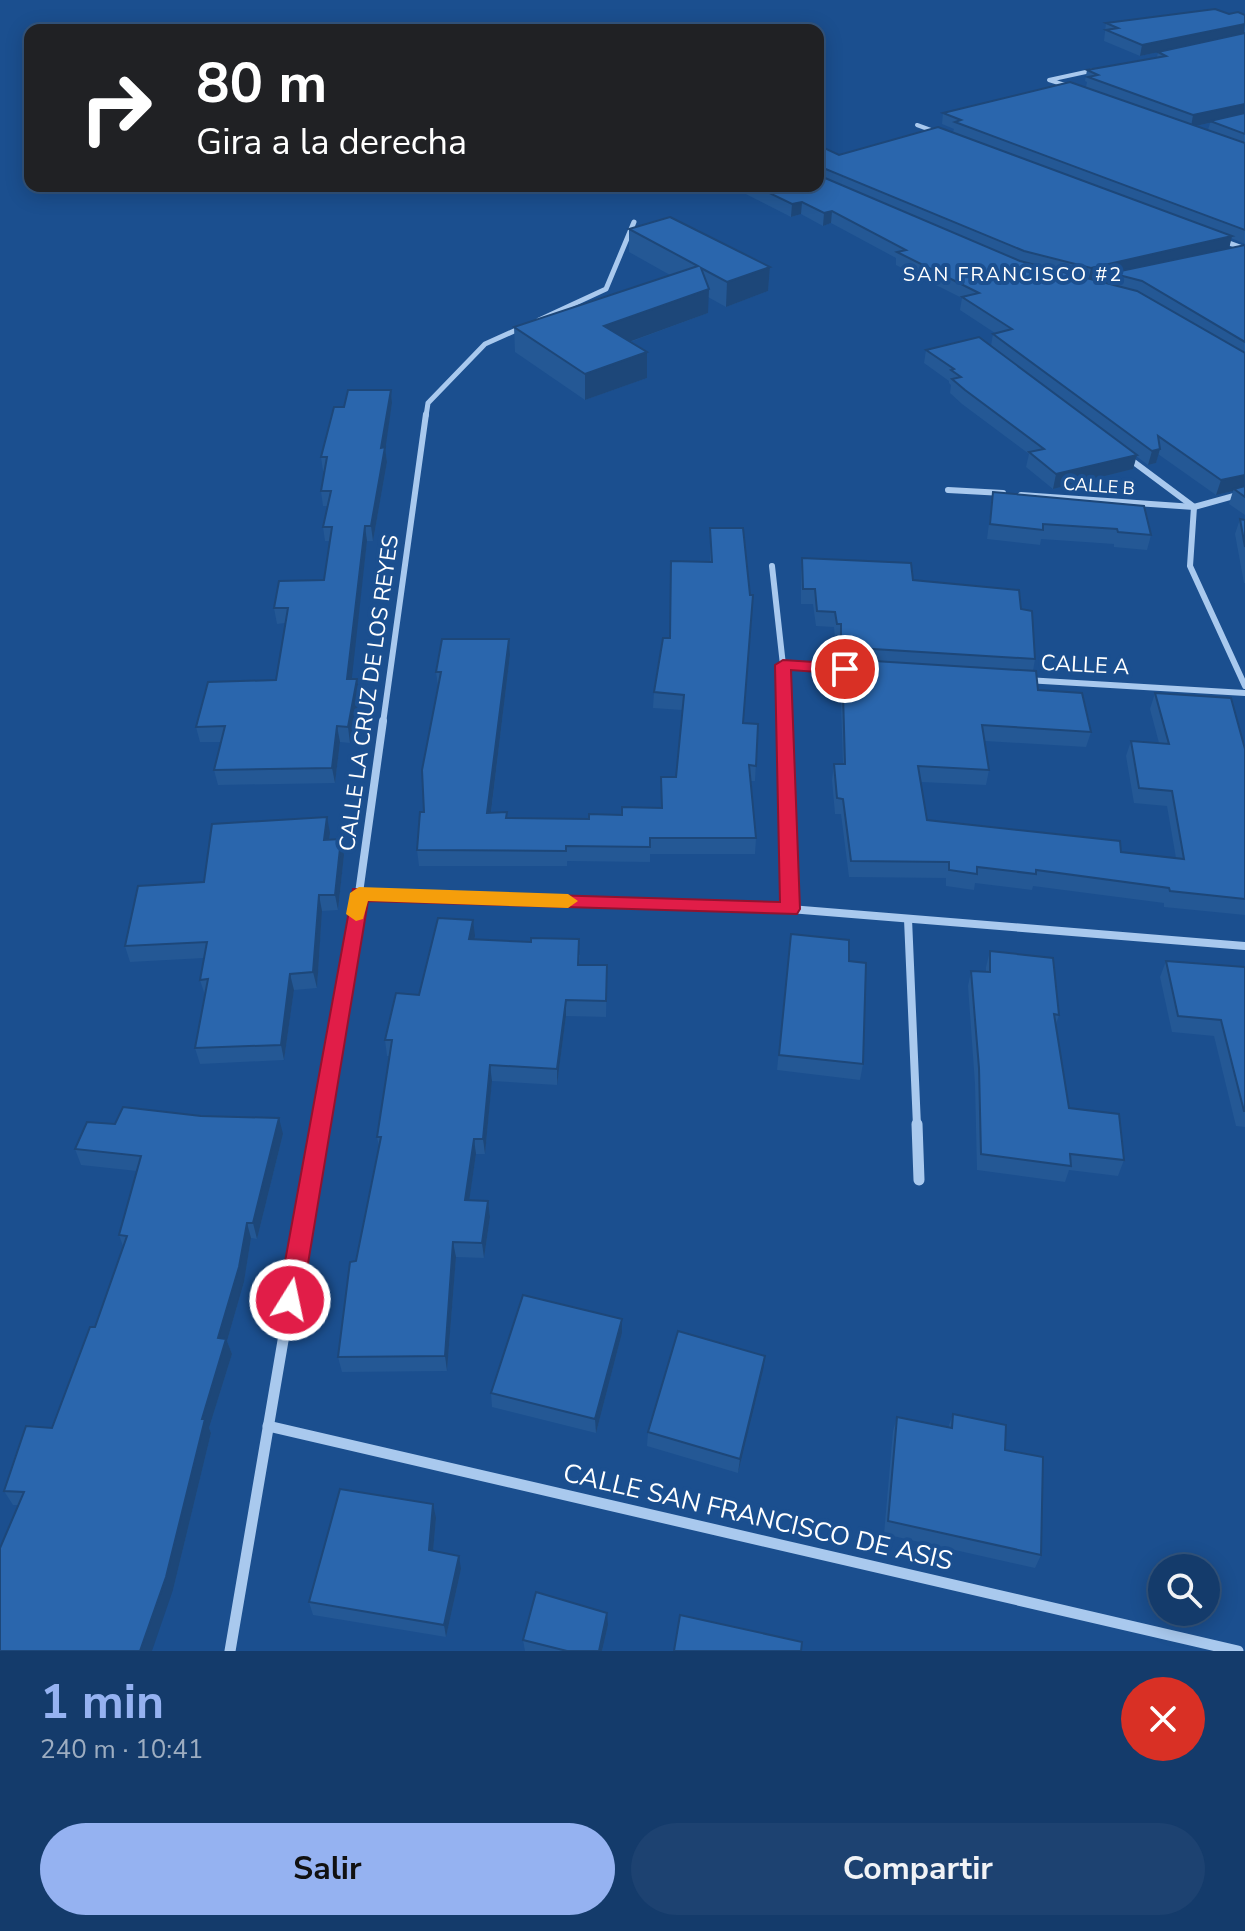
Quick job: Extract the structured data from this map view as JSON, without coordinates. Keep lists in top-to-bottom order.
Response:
{
  "streets": {
    "street": [
      "CALLE B",
      "CALLE A",
      "CALLE LA CRUZ DE LOS REYES",
      "CALLE SAN FRANCISCO DE ASIS"
    ]
  },
  "crossings": [
    ["CALLE LA CRUZ DE LOS REYES", "CALLE SAN FRANCISCO DE ASIS"]
  ],
  "districts": ["SAN FRANCISCO #2"],
  "page": {
    "turn": ["80 m", "Gira a la derecha"],
    "heading": ["1 min", "240 m · 10:41"],
    "buttons": ["Salir", "Compartir"]
  }
}
